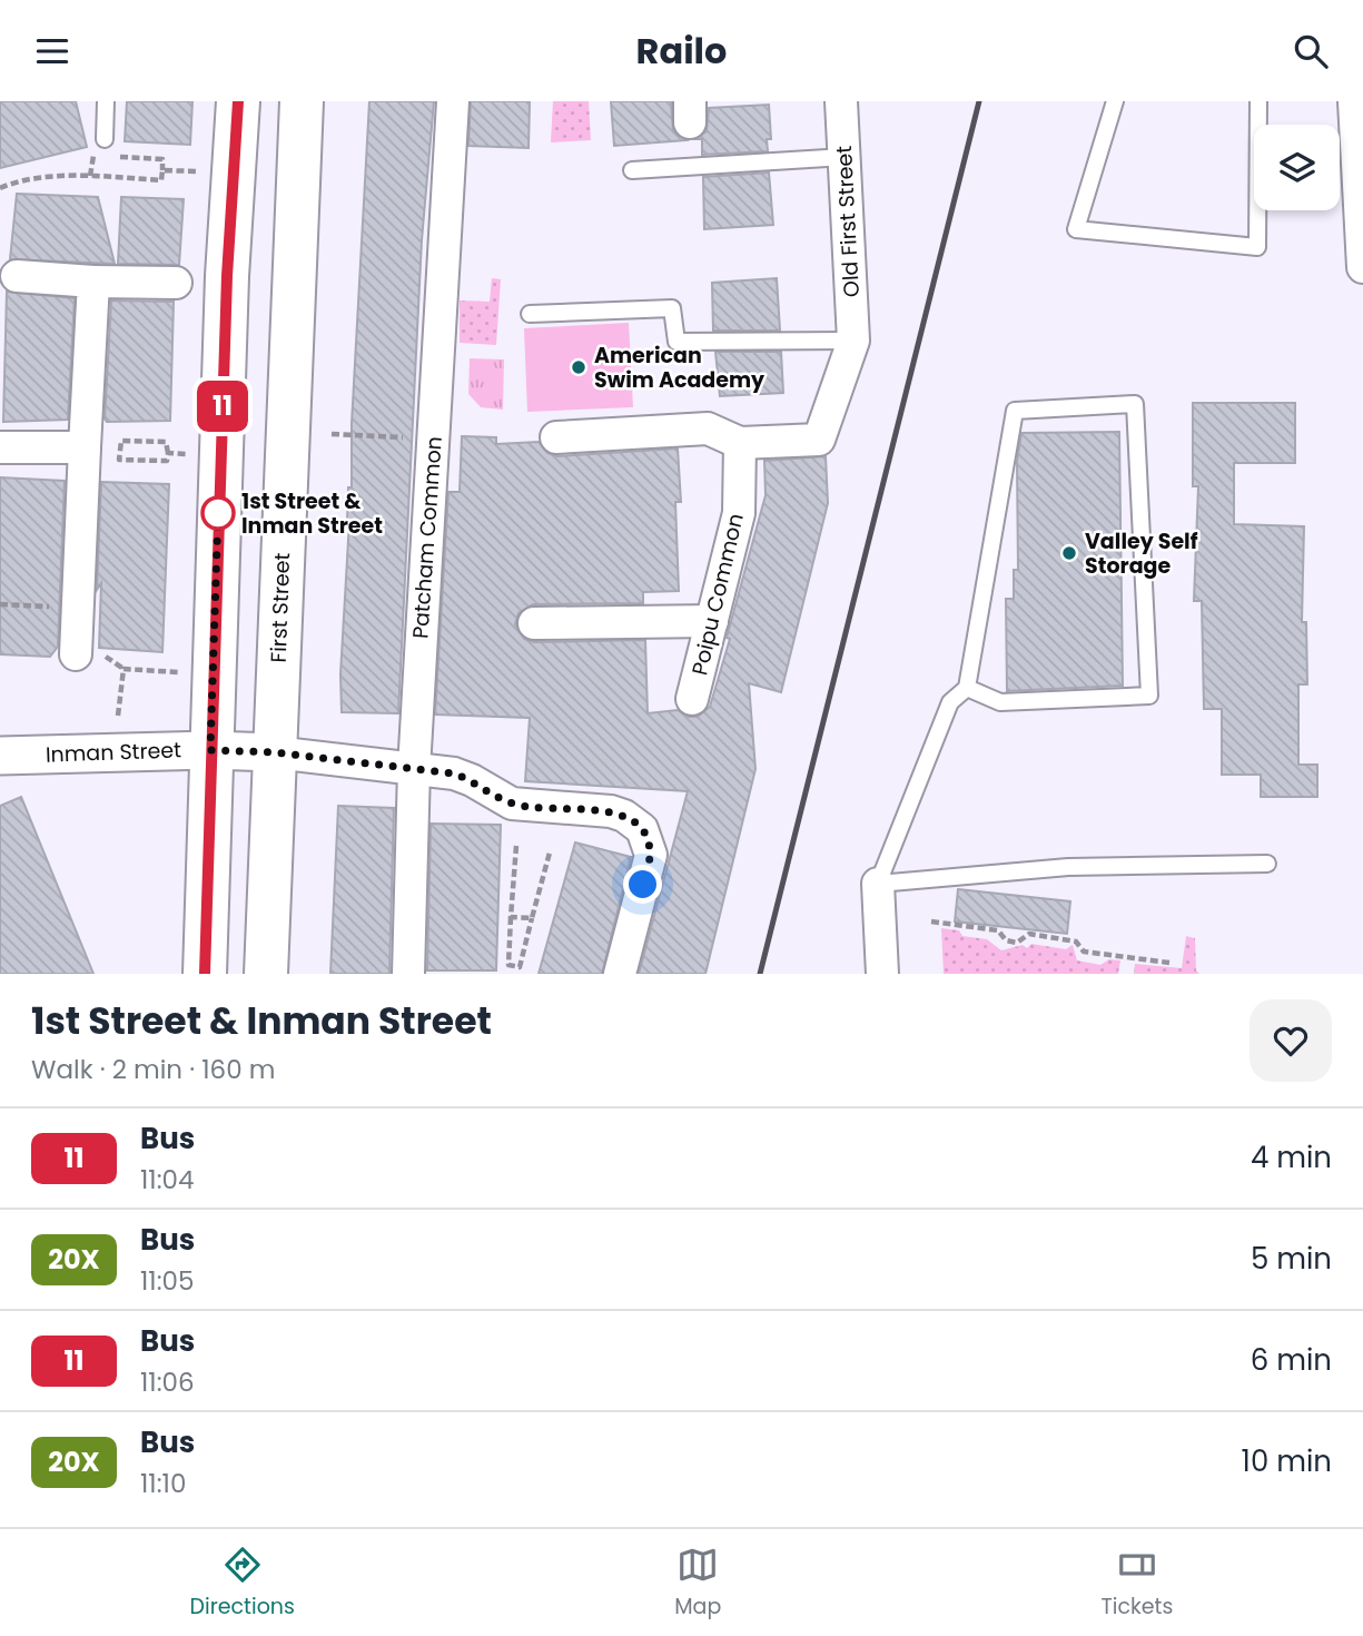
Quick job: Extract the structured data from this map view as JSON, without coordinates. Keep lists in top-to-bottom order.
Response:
{
  "streets": {
    "main road": ["First Street"],
    "street": [
      "Old First Street",
      "Patcham Common",
      "Poipu Common",
      "Inman Street"
    ]
  },
  "crossings": [
    ["First Street", "Inman Street"]
  ],
  "places": ["American Swim Academy", "1st Street & Inman Street", "Valley Self Storage"],
  "lines": ["bus line 11"],
  "page": {
    "header": "Railo",
    "on_map": "11",
    "heading": ["1st Street & Inman Street", "Walk · 2 min · 160 m"],
    "list": [
      {
        "mark": "11",
        "name": "Bus",
        "note": "11:04",
        "value": "4 min"
      },
      {
        "mark": "20X",
        "name": "Bus",
        "note": "11:05",
        "value": "5 min"
      },
      {
        "mark": "11",
        "name": "Bus",
        "note": "11:06",
        "value": "6 min"
      },
      {
        "mark": "20X",
        "name": "Bus",
        "note": "11:10",
        "value": "10 min"
      }
    ],
    "tabs": ["Directions", "Map", "Tickets"]
  }
}
